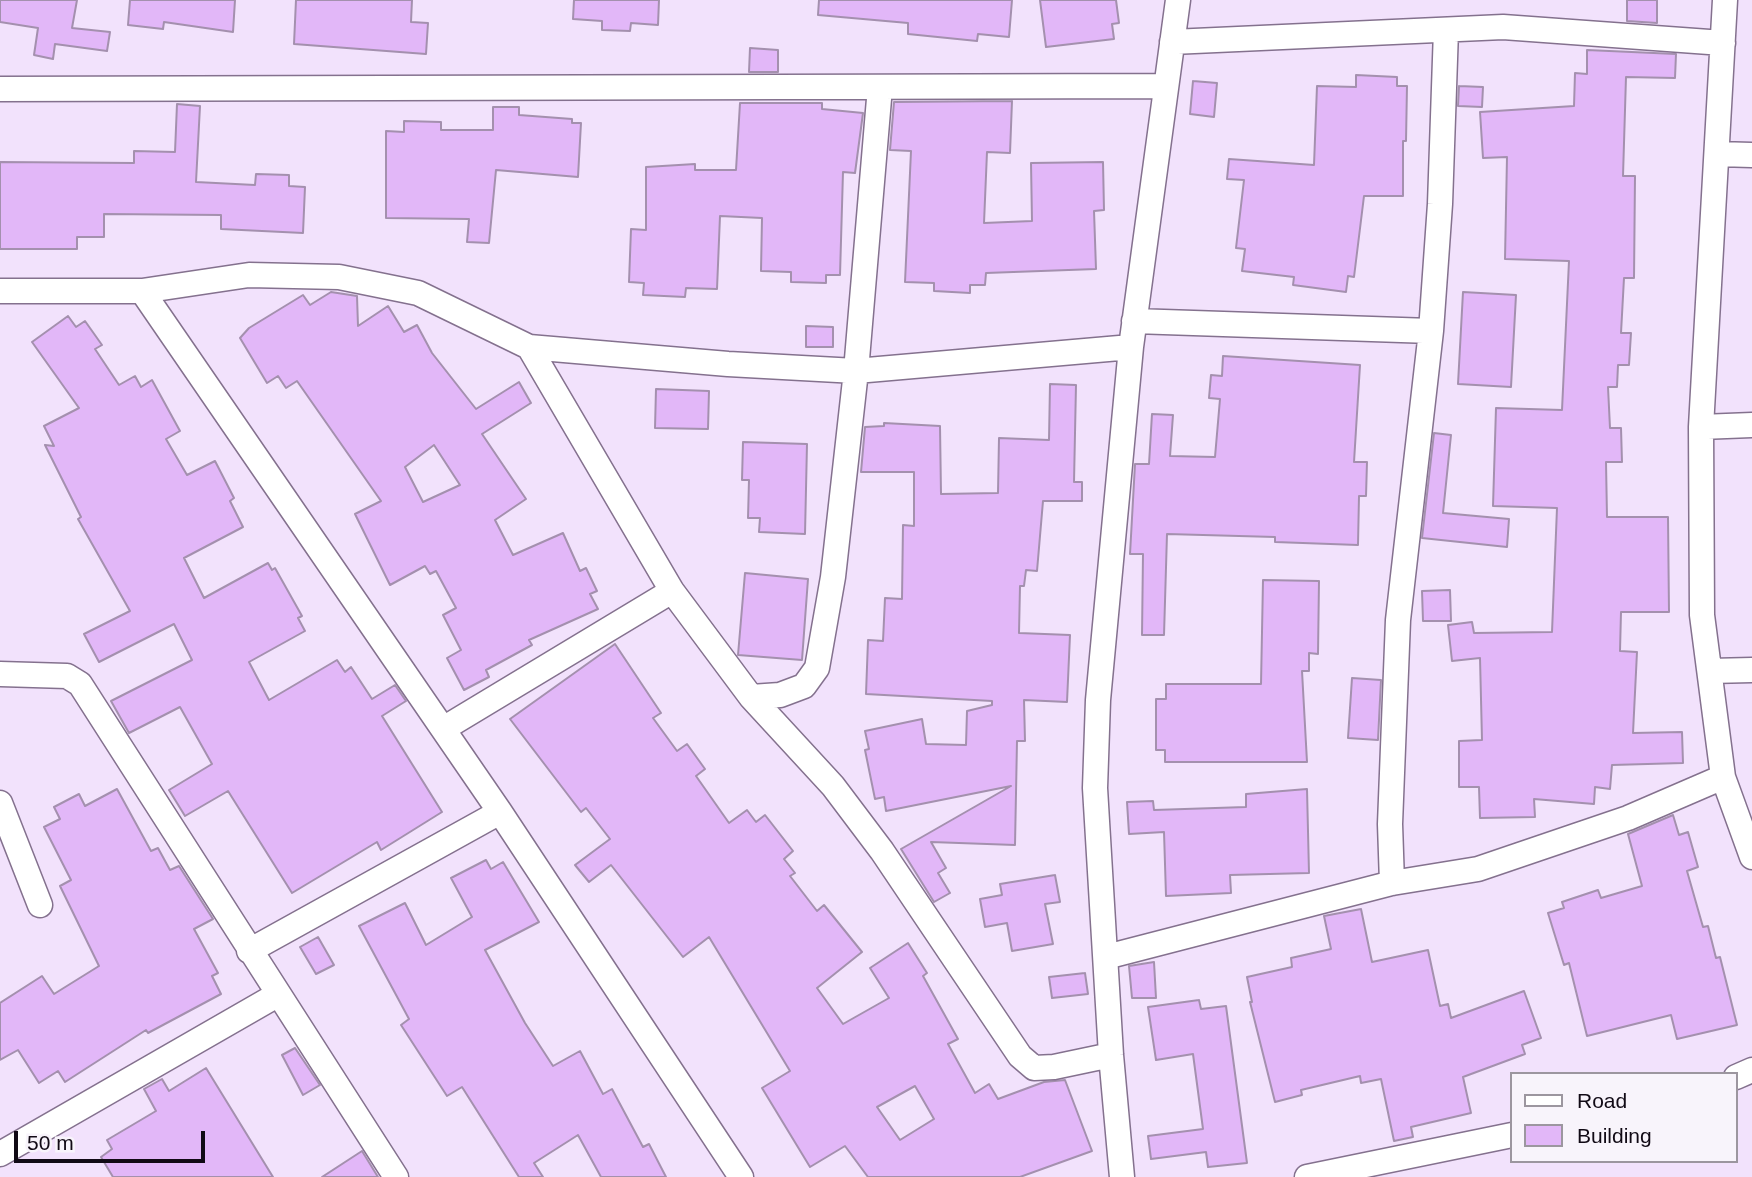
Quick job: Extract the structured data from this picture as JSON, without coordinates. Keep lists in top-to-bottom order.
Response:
{
  "legend": ["Road", "Building"],
  "scale_bar": "50 m"
}
